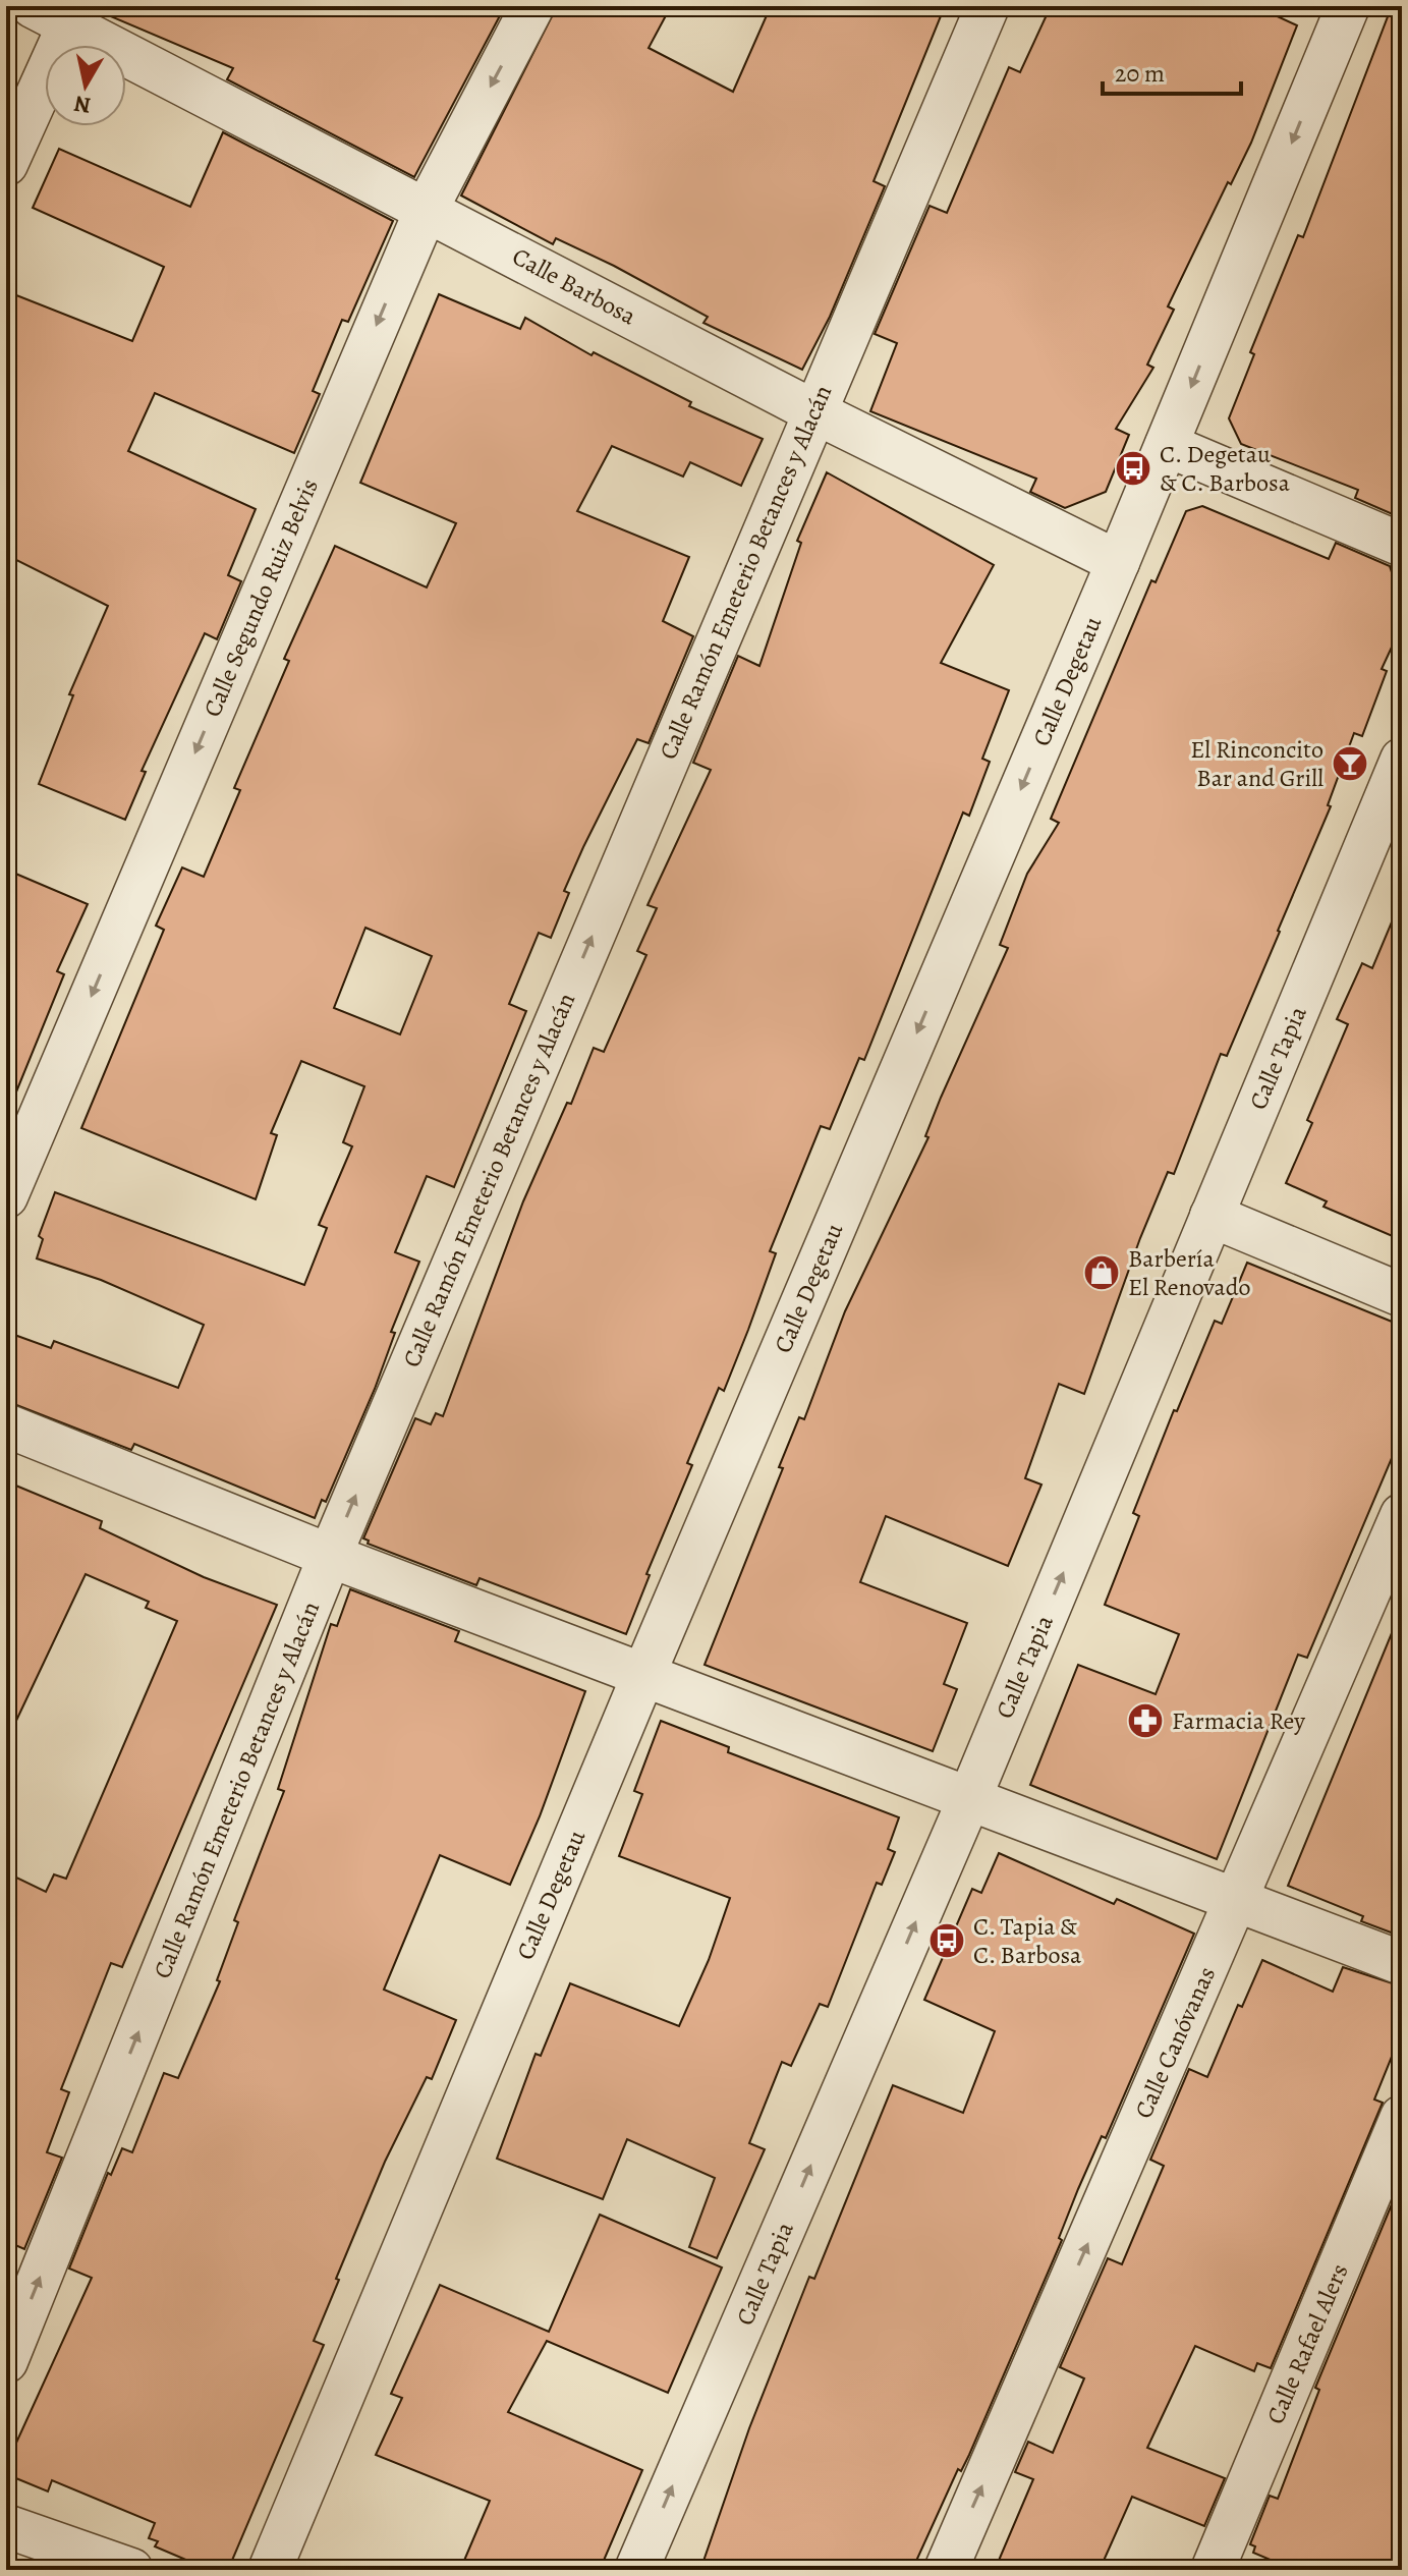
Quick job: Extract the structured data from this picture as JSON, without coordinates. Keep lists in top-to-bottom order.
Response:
{
  "streets": {
    "street": [
      "Calle Barbosa",
      "Calle Ramón Emeterio Betances y Alacán",
      "Calle Segundo Ruiz Belvis",
      "Calle Degetau",
      "Calle Tapia",
      "Calle Canóvanas",
      "Calle Rafael Alers"
    ]
  },
  "crossings": [
    ["Calle Barbosa", "Calle Ramón Emeterio Betances y Alacán"],
    ["Calle Barbosa", "Calle Segundo Ruiz Belvis"],
    ["Calle Barbosa", "Calle Degetau"]
  ],
  "one_way": [
    "Calle Ramón Emeterio Betances y Alacán",
    "Calle Segundo Ruiz Belvis",
    "Calle Degetau",
    "Calle Tapia",
    "Calle Canóvanas"
  ],
  "places": {
    "bus stop": ["C. Degetau & C. Barbosa", "C. Tapia & C. Barbosa"],
    "bar": ["El Rinconcito Bar and Grill"],
    "shop": ["Barbería El Renovado"],
    "pharmacy": ["Farmacia Rey"]
  },
  "scale_bar": "20 m",
  "north": "bottom"
}
